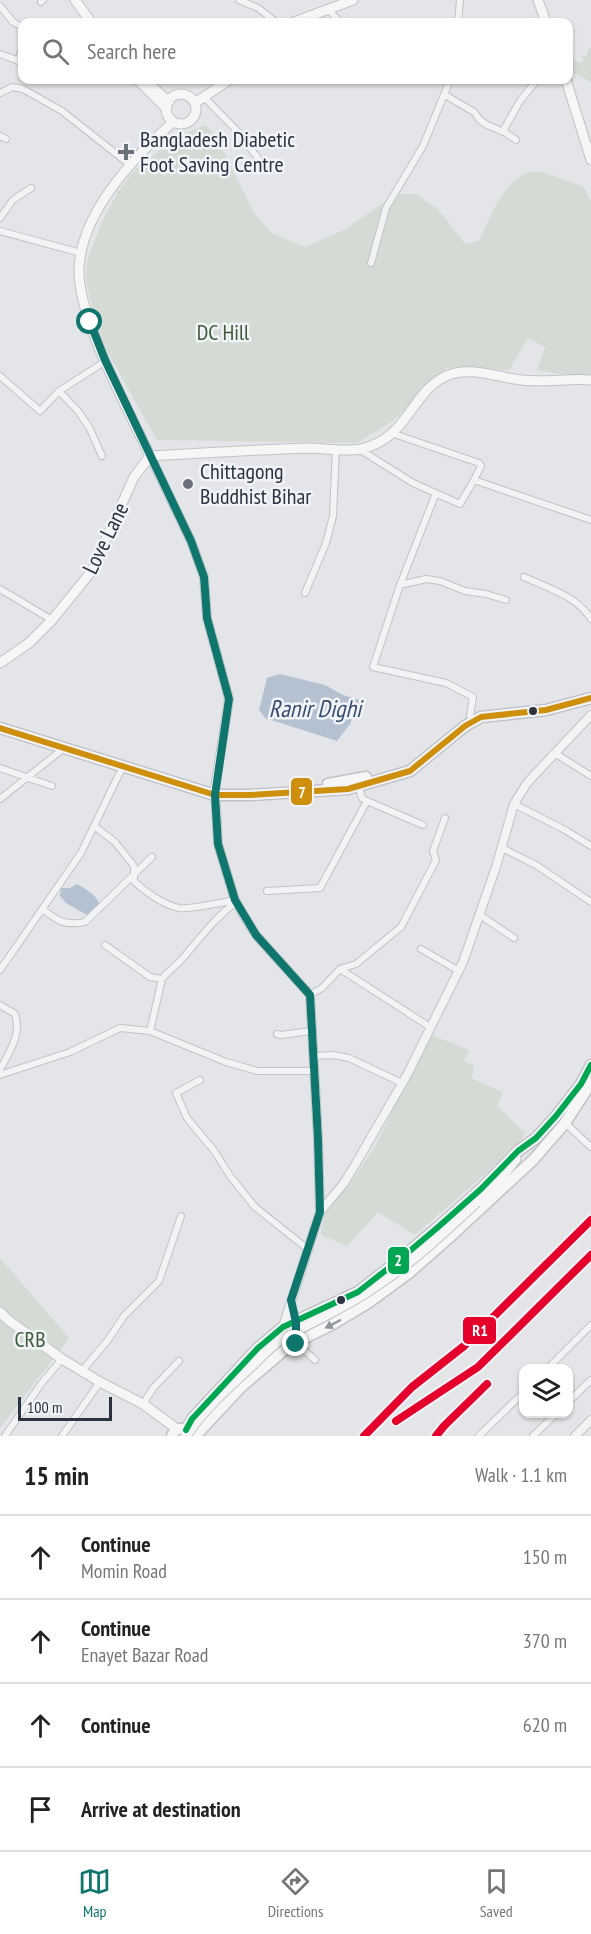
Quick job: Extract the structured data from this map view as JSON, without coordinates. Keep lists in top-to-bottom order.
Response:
{
  "streets": {
    "main road": ["Love Lane"]
  },
  "water": ["Ranir Dighi"],
  "parks": ["DC Hill", "CRB"],
  "places": {
    "health": ["Bangladesh Diabetic Foot Saving Centre"],
    "other": ["Chittagong Buddhist Bihar"]
  },
  "lines": ["transit line 7", "transit line 2", "transit line R1"],
  "scale_bar": "100 m",
  "page": {
    "search": "Search here",
    "scale": "100 m",
    "heading": ["15 min", "Walk · 1.1 km"],
    "list": [
      ["Continue", "Momin Road", "150 m"],
      ["Continue", "Enayet Bazar Road", "370 m"],
      ["Continue", "620 m"],
      "Arrive at destination"
    ],
    "nav": ["Map", "Directions", "Saved"]
  }
}
